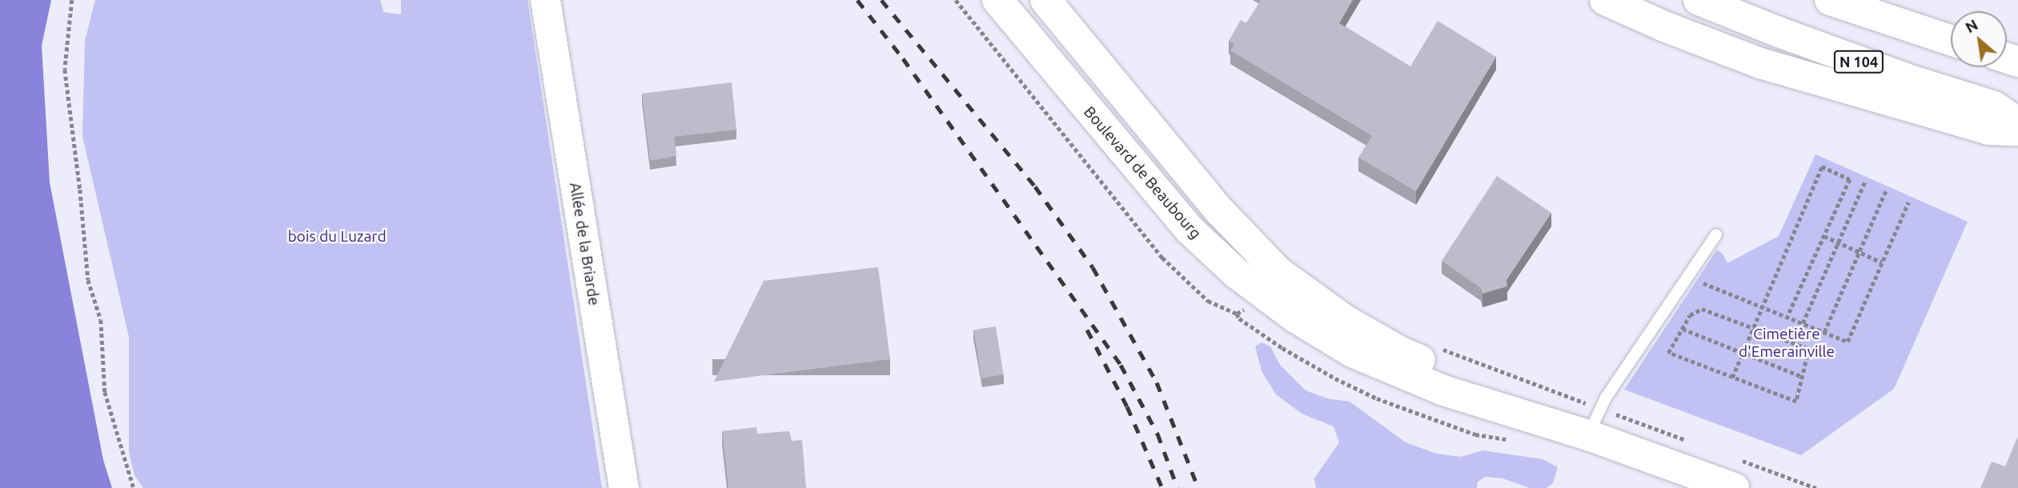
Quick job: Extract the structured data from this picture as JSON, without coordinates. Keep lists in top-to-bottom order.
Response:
{
  "streets": {
    "main road": ["N 104", "Boulevard de Beaubourg"],
    "street": ["Allée de la Briarde"]
  },
  "parks": ["bois du Luzard", "Cimetière d'Emerainville"],
  "north": "top left"
}
